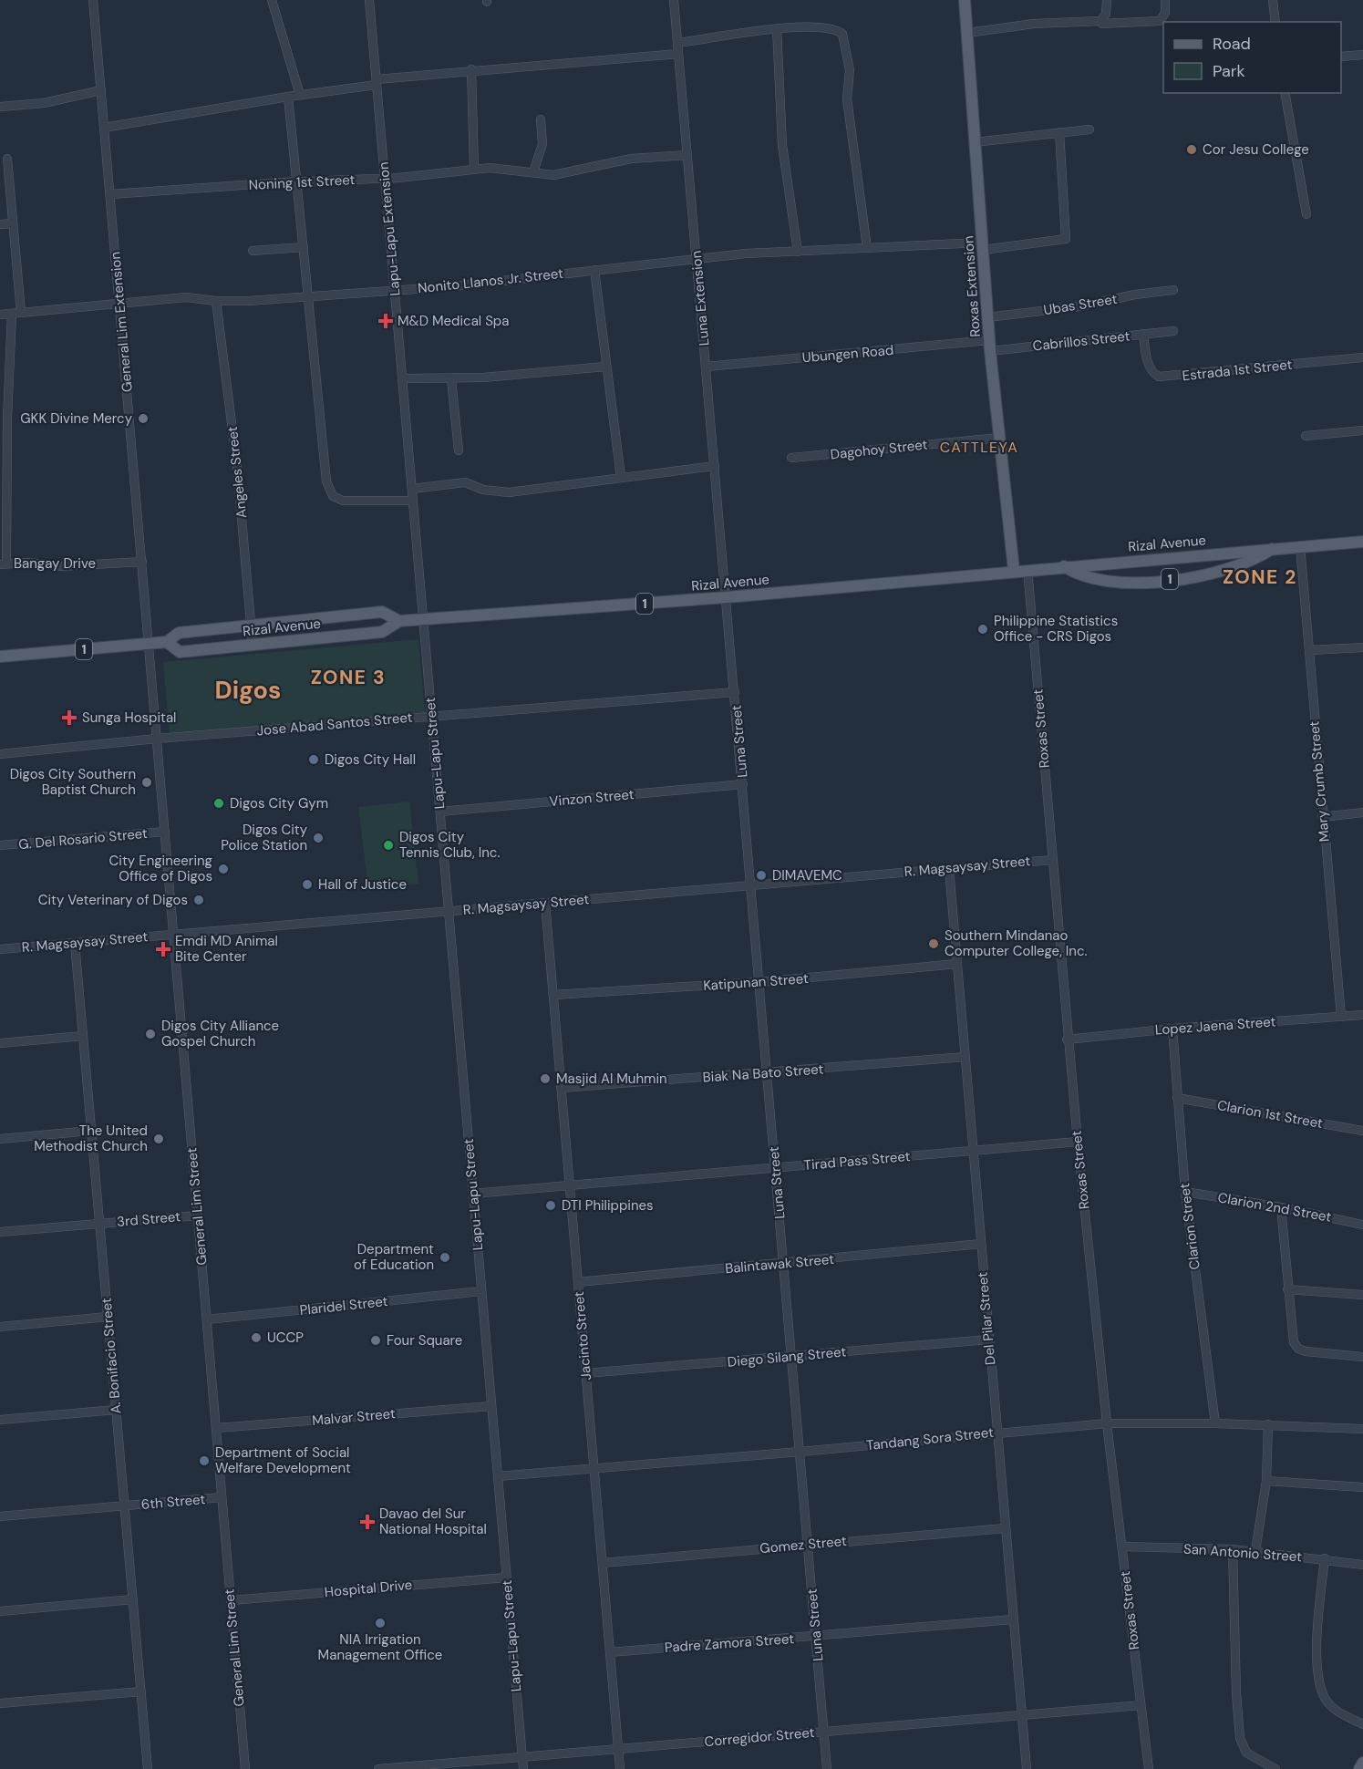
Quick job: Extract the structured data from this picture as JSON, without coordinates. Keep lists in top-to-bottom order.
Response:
{
  "streets": {
    "main road": ["Roxas Extension", "Rizal Avenue", "1"],
    "street": [
      "Noning 1st Street",
      "Lapu-Lapu Extension",
      "Nonito Llanos Jr. Street",
      "Luna Extension",
      "Ubas Street",
      "General Lim Extension",
      "Cabrillos Street",
      "Ubungen Road",
      "Estrada 1st Street",
      "Dagohoy Street",
      "Angeles Street",
      "Bangay Drive",
      "Jose Abad Santos Street",
      "Roxas Street",
      "Luna Street",
      "Lapu-Lapu Street",
      "Mary Crumb Street",
      "Vinzon Street",
      "G. Del Rosario Street",
      "R. Magsaysay Street",
      "Katipunan Street",
      "Lopez Jaena Street",
      "Biak Na Bato Street",
      "Clarion 1st Street",
      "Tirad Pass Street",
      "General Lim Street",
      "Clarion 2nd Street",
      "3rd Street",
      "Clarion Street",
      "Balintawak Street",
      "Plaridel Street",
      "Del Pilar Street",
      "Jacinto Street",
      "A. Bonifacio Street",
      "Diego Silang Street",
      "Malvar Street",
      "Tandang Sora Street",
      "6th Street",
      "Gomez Street",
      "San Antonio Street",
      "Hospital Drive",
      "Padre Zamora Street",
      "Corregidor Street"
    ]
  },
  "crossings": [
    ["Noning 1st Street", "Lapu-Lapu Extension"],
    ["Noning 1st Street", "Luna Extension"],
    ["Noning 1st Street", "General Lim Extension"],
    ["Lapu-Lapu Extension", "Nonito Llanos Jr. Street"],
    ["Lapu-Lapu Extension", "Rizal Avenue"],
    ["Lapu-Lapu Extension", "Lapu-Lapu Street"],
    ["Nonito Llanos Jr. Street", "Roxas Extension"],
    ["Nonito Llanos Jr. Street", "Luna Extension"],
    ["Nonito Llanos Jr. Street", "General Lim Extension"],
    ["Nonito Llanos Jr. Street", "Angeles Street"],
    ["Roxas Extension", "Ubas Street"],
    ["Roxas Extension", "Cabrillos Street"],
    ["Roxas Extension", "Ubungen Road"],
    ["Roxas Extension", "Dagohoy Street"],
    ["Roxas Extension", "Rizal Avenue"],
    ["Luna Extension", "Ubungen Road"],
    ["Luna Extension", "Rizal Avenue"],
    ["Luna Extension", "Luna Street"],
    ["General Lim Extension", "Rizal Avenue"],
    ["General Lim Extension", "Bangay Drive"],
    ["General Lim Extension", "General Lim Street"],
    ["Cabrillos Street", "Ubungen Road"],
    ["Cabrillos Street", "Estrada 1st Street"],
    ["Angeles Street", "Rizal Avenue"],
    ["Rizal Avenue", "Roxas Street"],
    ["Rizal Avenue", "Luna Street"],
    ["Rizal Avenue", "Lapu-Lapu Street"],
    ["Rizal Avenue", "Mary Crumb Street"],
    ["Rizal Avenue", "General Lim Street"],
    ["Jose Abad Santos Street", "Luna Street"],
    ["Jose Abad Santos Street", "Lapu-Lapu Street"],
    ["Jose Abad Santos Street", "General Lim Street"],
    ["Roxas Street", "R. Magsaysay Street"],
    ["Roxas Street", "Lopez Jaena Street"],
    ["Roxas Street", "Tirad Pass Street"],
    ["Roxas Street", "Tandang Sora Street"],
    ["Roxas Street", "San Antonio Street"],
    ["Roxas Street", "Corregidor Street"],
    ["Luna Street", "Vinzon Street"],
    ["Luna Street", "R. Magsaysay Street"],
    ["Luna Street", "Katipunan Street"],
    ["Luna Street", "Biak Na Bato Street"],
    ["Luna Street", "Tirad Pass Street"],
    ["Luna Street", "Balintawak Street"],
    ["Luna Street", "Diego Silang Street"],
    ["Luna Street", "Tandang Sora Street"],
    ["Luna Street", "Gomez Street"],
    ["Luna Street", "Padre Zamora Street"],
    ["Luna Street", "Corregidor Street"],
    ["Lapu-Lapu Street", "Vinzon Street"],
    ["Lapu-Lapu Street", "R. Magsaysay Street"],
    ["Lapu-Lapu Street", "Tirad Pass Street"],
    ["Lapu-Lapu Street", "Plaridel Street"],
    ["Lapu-Lapu Street", "Malvar Street"],
    ["Lapu-Lapu Street", "Tandang Sora Street"],
    ["Lapu-Lapu Street", "Hospital Drive"],
    ["Lapu-Lapu Street", "Corregidor Street"],
    ["Mary Crumb Street", "Lopez Jaena Street"],
    ["G. Del Rosario Street", "General Lim Street"],
    ["R. Magsaysay Street", "General Lim Street"],
    ["R. Magsaysay Street", "Del Pilar Street"],
    ["R. Magsaysay Street", "Jacinto Street"],
    ["R. Magsaysay Street", "A. Bonifacio Street"],
    ["Katipunan Street", "Del Pilar Street"],
    ["Katipunan Street", "Jacinto Street"],
    ["Lopez Jaena Street", "Clarion Street"],
    ["Biak Na Bato Street", "Del Pilar Street"],
    ["Biak Na Bato Street", "Jacinto Street"],
    ["Clarion 1st Street", "Clarion Street"],
    ["Tirad Pass Street", "Del Pilar Street"],
    ["Tirad Pass Street", "Jacinto Street"],
    ["General Lim Street", "3rd Street"],
    ["General Lim Street", "Plaridel Street"],
    ["General Lim Street", "Malvar Street"],
    ["General Lim Street", "6th Street"],
    ["General Lim Street", "Hospital Drive"],
    ["Clarion 2nd Street", "Clarion Street"],
    ["3rd Street", "A. Bonifacio Street"],
    ["Clarion Street", "Tandang Sora Street"],
    ["Balintawak Street", "Del Pilar Street"],
    ["Balintawak Street", "Jacinto Street"],
    ["Del Pilar Street", "Diego Silang Street"],
    ["Del Pilar Street", "Tandang Sora Street"],
    ["Del Pilar Street", "Gomez Street"],
    ["Del Pilar Street", "Padre Zamora Street"],
    ["Del Pilar Street", "Corregidor Street"],
    ["Jacinto Street", "Diego Silang Street"],
    ["Jacinto Street", "Tandang Sora Street"],
    ["Jacinto Street", "Gomez Street"],
    ["Jacinto Street", "Padre Zamora Street"],
    ["Jacinto Street", "Corregidor Street"],
    ["A. Bonifacio Street", "6th Street"]
  ],
  "districts": [
    "CATTLEYA",
    "ZONE 2",
    "ZONE 3",
    "Digos"
  ],
  "places": {
    "other": [
      "Cor Jesu College",
      "GKK Divine Mercy",
      "Philippine Statistics Office - CRS Digos",
      "Digos City Hall",
      "Digos City Southern Baptist Church",
      "Digos City Gym",
      "Digos City Police Station",
      "Digos City Tennis Club, Inc.",
      "City Engineering Office of Digos",
      "DIMAVEMC",
      "Hall of Justice",
      "City Veterinary of Digos",
      "Southern Mindanao Computer College, Inc.",
      "Digos City Alliance Gospel Church",
      "Masjid Al Muhmin",
      "The United Methodist Church",
      "DTI Philippines",
      "Department of Education",
      "UCCP",
      "Four Square",
      "Department of Social Welfare Development",
      "NIA Irrigation Management Office"
    ],
    "health": [
      "M&D Medical Spa",
      "Sunga Hospital",
      "Emdi MD Animal Bite Center",
      "Davao del Sur National Hospital"
    ]
  },
  "legend": ["Road", "Park"]
}
